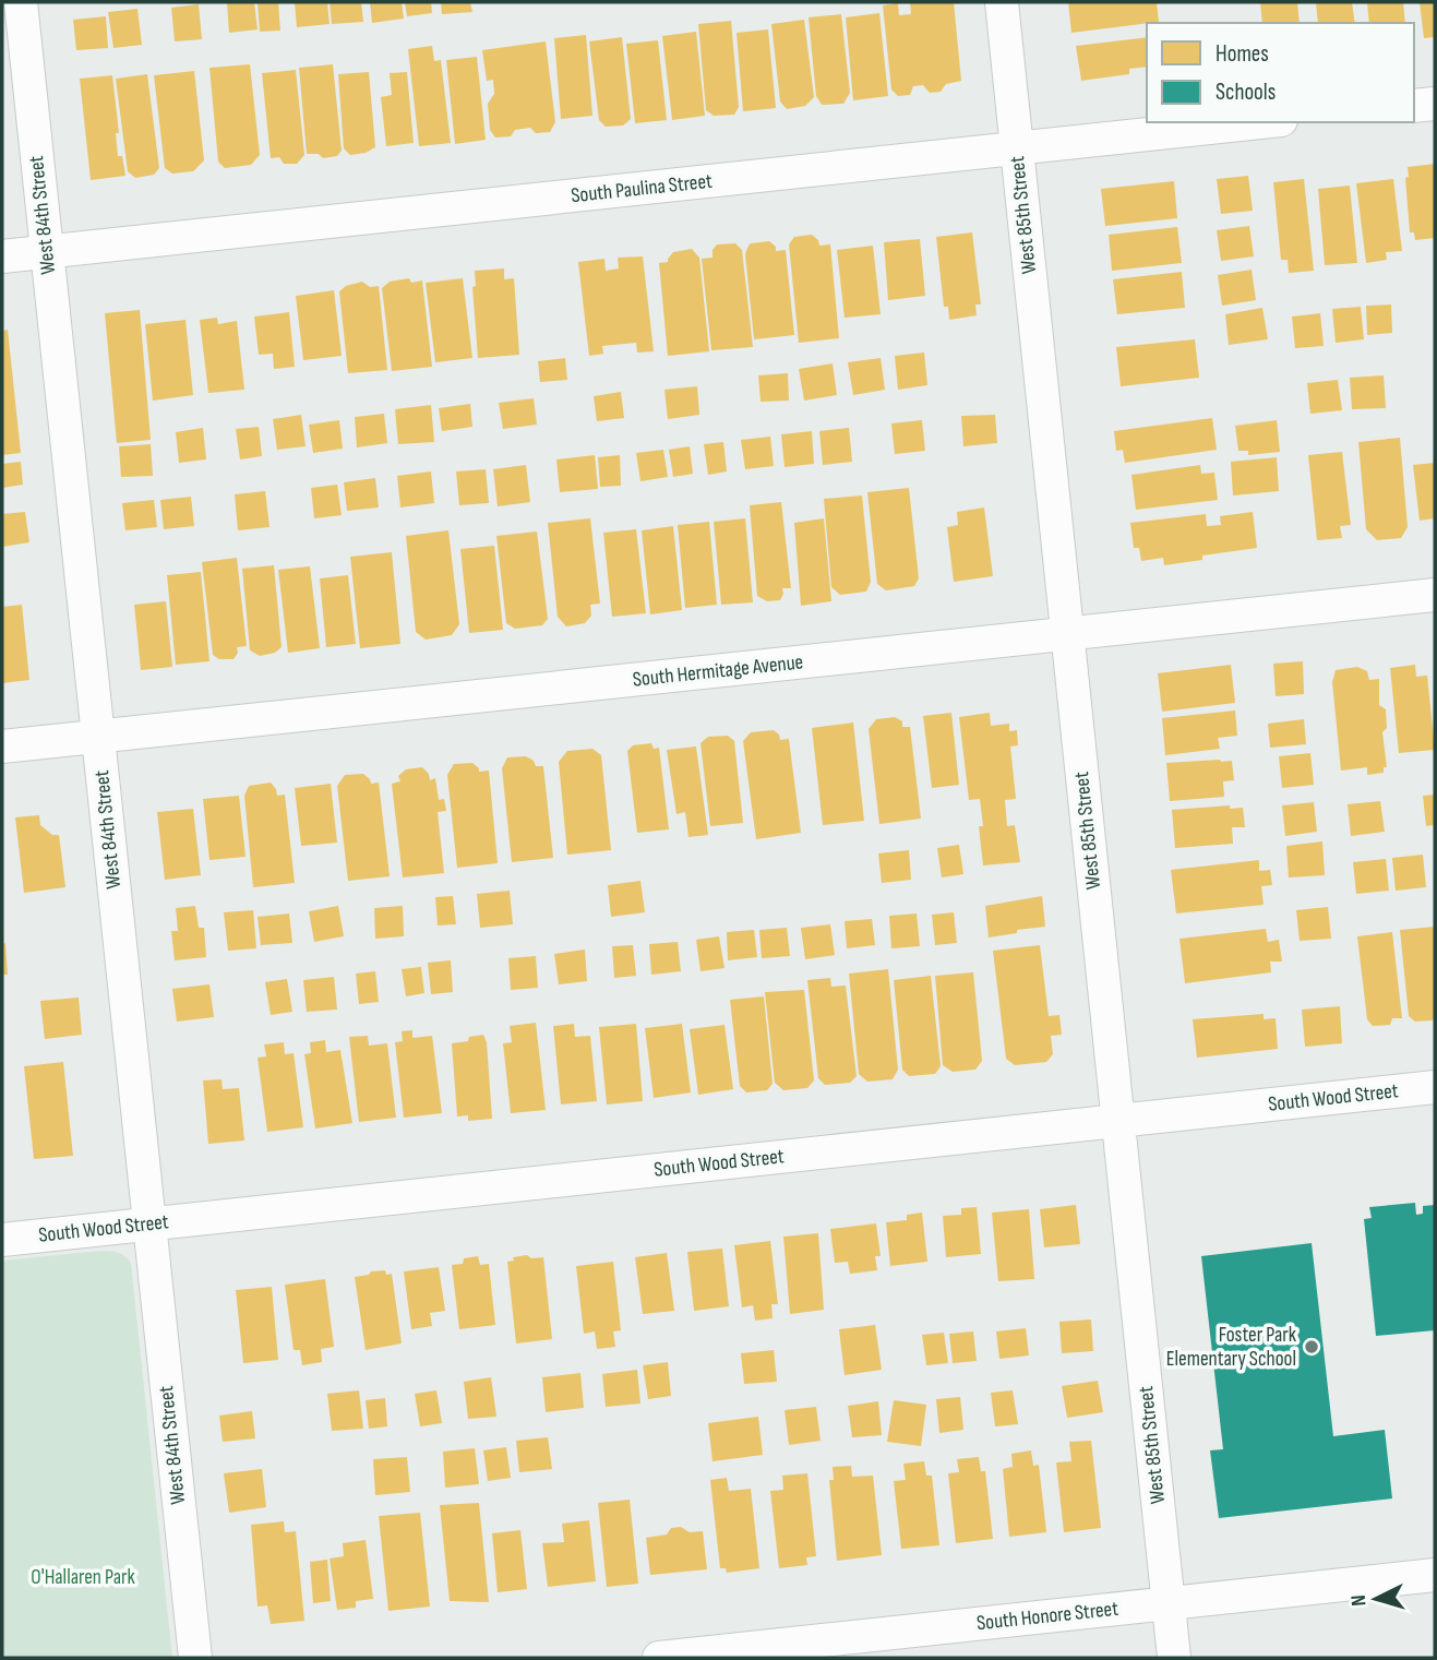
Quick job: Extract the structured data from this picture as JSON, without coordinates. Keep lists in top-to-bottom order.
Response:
{
  "streets": {
    "street": [
      "South Paulina Street",
      "West 84th Street",
      "West 85th Street",
      "South Hermitage Avenue",
      "South Wood Street",
      "South Honore Street"
    ]
  },
  "crossings": [
    ["South Paulina Street", "West 84th Street"],
    ["South Paulina Street", "West 85th Street"],
    ["West 84th Street", "South Hermitage Avenue"],
    ["West 84th Street", "South Wood Street"],
    ["West 85th Street", "South Hermitage Avenue"],
    ["West 85th Street", "South Wood Street"],
    ["West 85th Street", "South Honore Street"]
  ],
  "parks": ["O'Hallaren Park"],
  "places": ["Foster Park Elementary School"],
  "legend": ["Homes", "Schools"],
  "north": "left"
}
